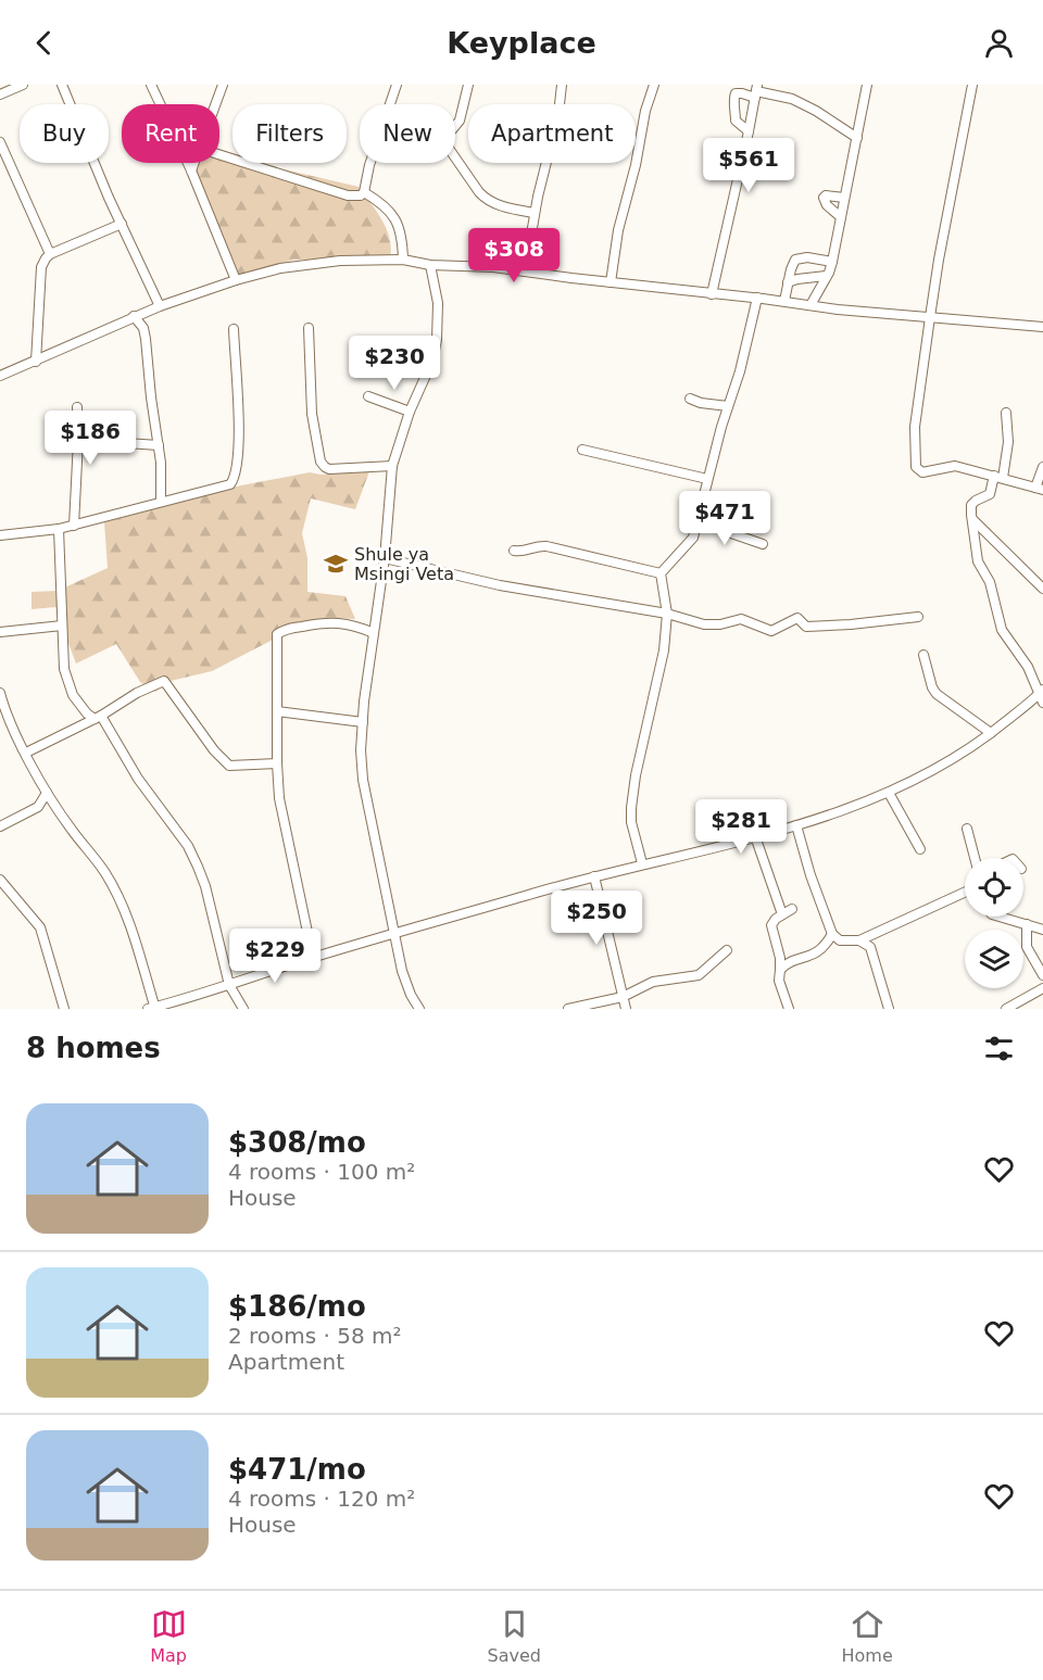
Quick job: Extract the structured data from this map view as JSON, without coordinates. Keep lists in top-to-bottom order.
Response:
{
  "places": {
    "school or university": ["Shule ya Msingi Veta"]
  },
  "page": {
    "header": "Keyplace",
    "chip": [
      "Buy",
      "Rent",
      "Filters",
      "New",
      "Apartment"
    ],
    "price": [
      "$561",
      "$308",
      "$230",
      "$186",
      "$471",
      "$281",
      "$250",
      "$229"
    ],
    "heading": "8 homes",
    "list": [
      {
        "name": "$308/mo",
        "note": "4 rooms · 100 m² · House"
      },
      {
        "name": "$186/mo",
        "note": "2 rooms · 58 m² · Apartment"
      },
      {
        "name": "$471/mo",
        "note": "4 rooms · 120 m² · House"
      }
    ],
    "tabs": ["Map", "Saved", "Home"]
  }
}
